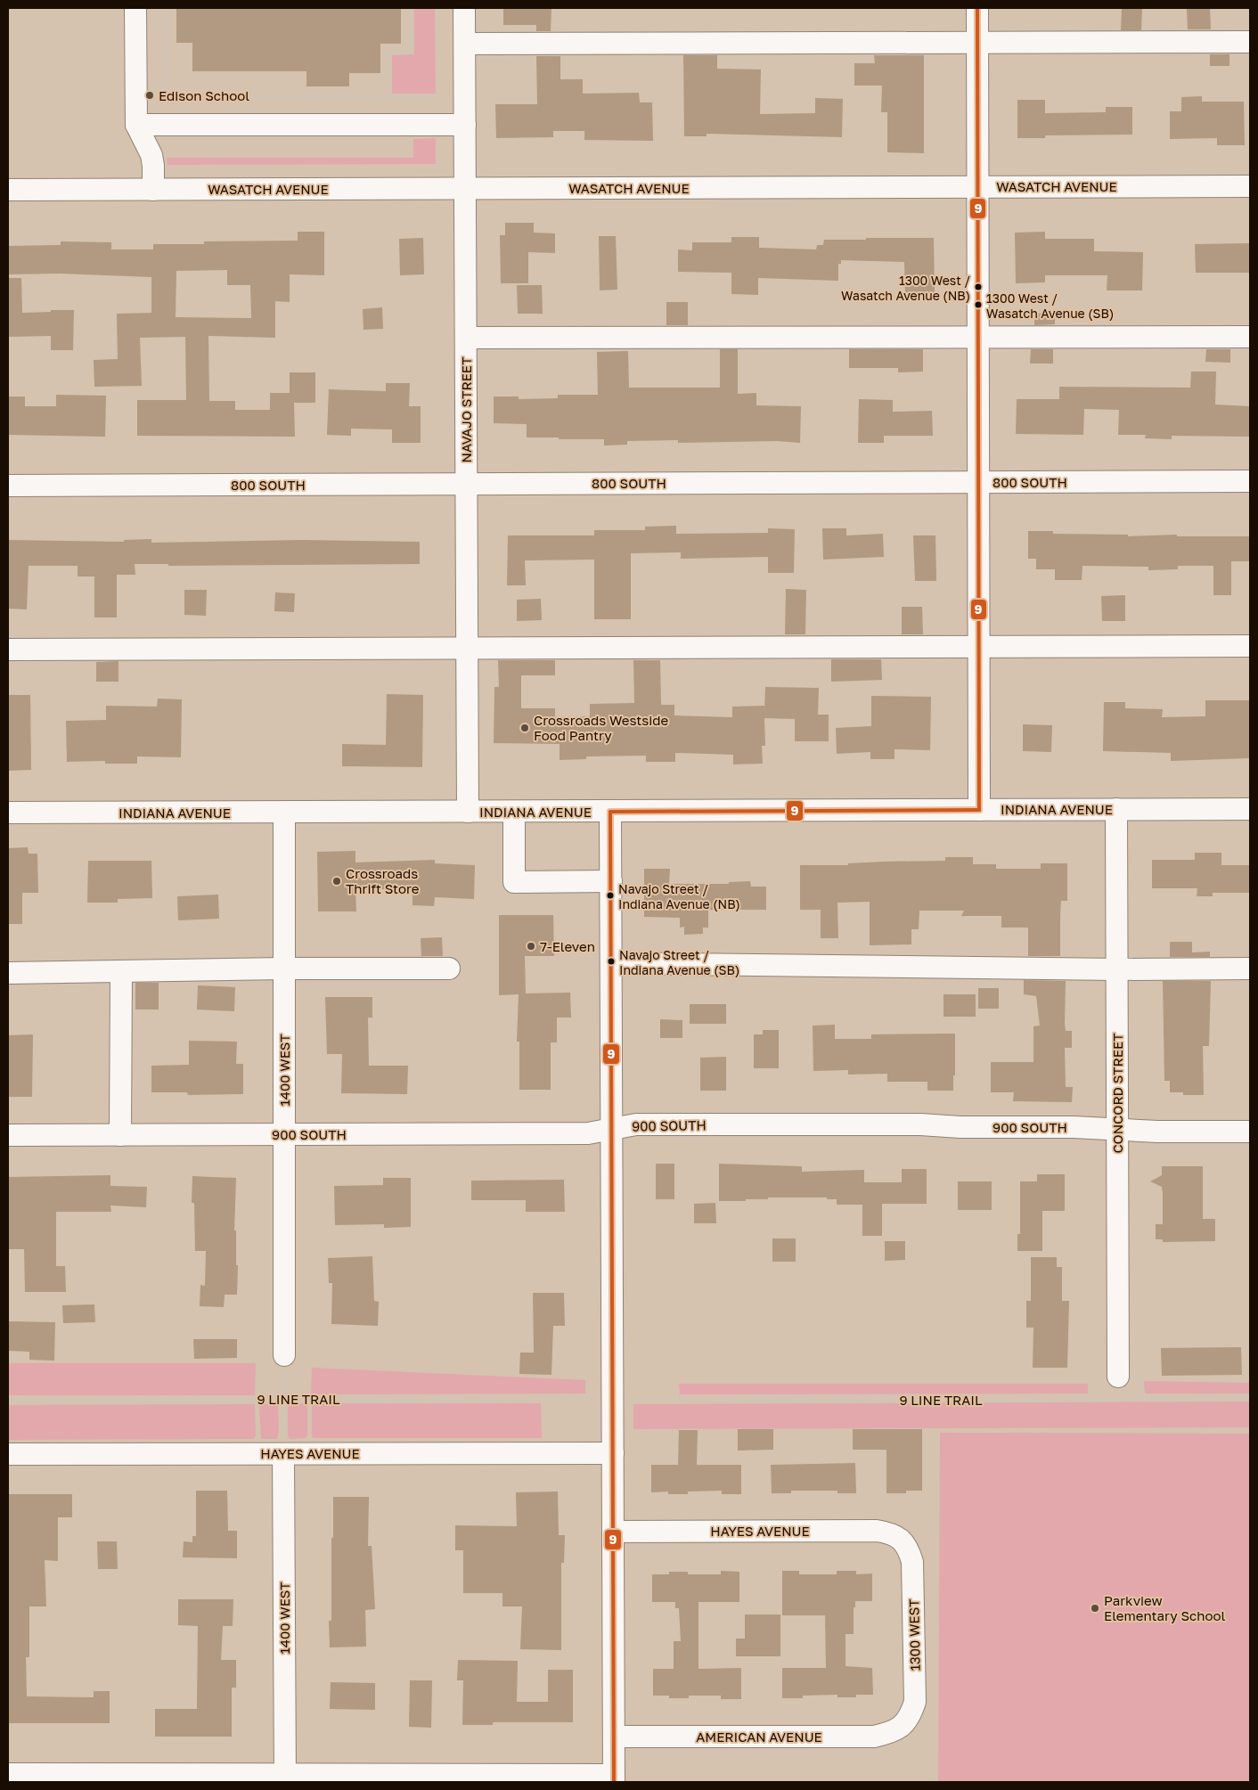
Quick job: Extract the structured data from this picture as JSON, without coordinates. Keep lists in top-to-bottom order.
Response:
{
  "streets": {
    "street": [
      "WASATCH AVENUE",
      "NAVAJO STREET",
      "800 SOUTH",
      "INDIANA AVENUE",
      "1400 WEST",
      "CONCORD STREET",
      "900 SOUTH",
      "HAYES AVENUE",
      "1300 WEST",
      "AMERICAN AVENUE"
    ],
    "path": ["9 LINE TRAIL"]
  },
  "crossings": [
    ["WASATCH AVENUE", "NAVAJO STREET"],
    ["NAVAJO STREET", "800 SOUTH"],
    ["NAVAJO STREET", "INDIANA AVENUE"],
    ["INDIANA AVENUE", "1400 WEST"],
    ["INDIANA AVENUE", "CONCORD STREET"],
    ["1400 WEST", "900 SOUTH"],
    ["1400 WEST", "HAYES AVENUE"],
    ["CONCORD STREET", "900 SOUTH"],
    ["HAYES AVENUE", "1300 WEST"],
    ["1300 WEST", "AMERICAN AVENUE"]
  ],
  "places": [
    "Edison School",
    "1300 West / Wasatch Avenue (NB)",
    "1300 West / Wasatch Avenue (SB)",
    "Crossroads Westside Food Pantry",
    "Crossroads Thrift Store",
    "Navajo Street / Indiana Avenue (NB)",
    "7-Eleven",
    "Navajo Street / Indiana Avenue (SB)",
    "Parkview Elementary School"
  ],
  "lines": ["transit line 9"]
}
